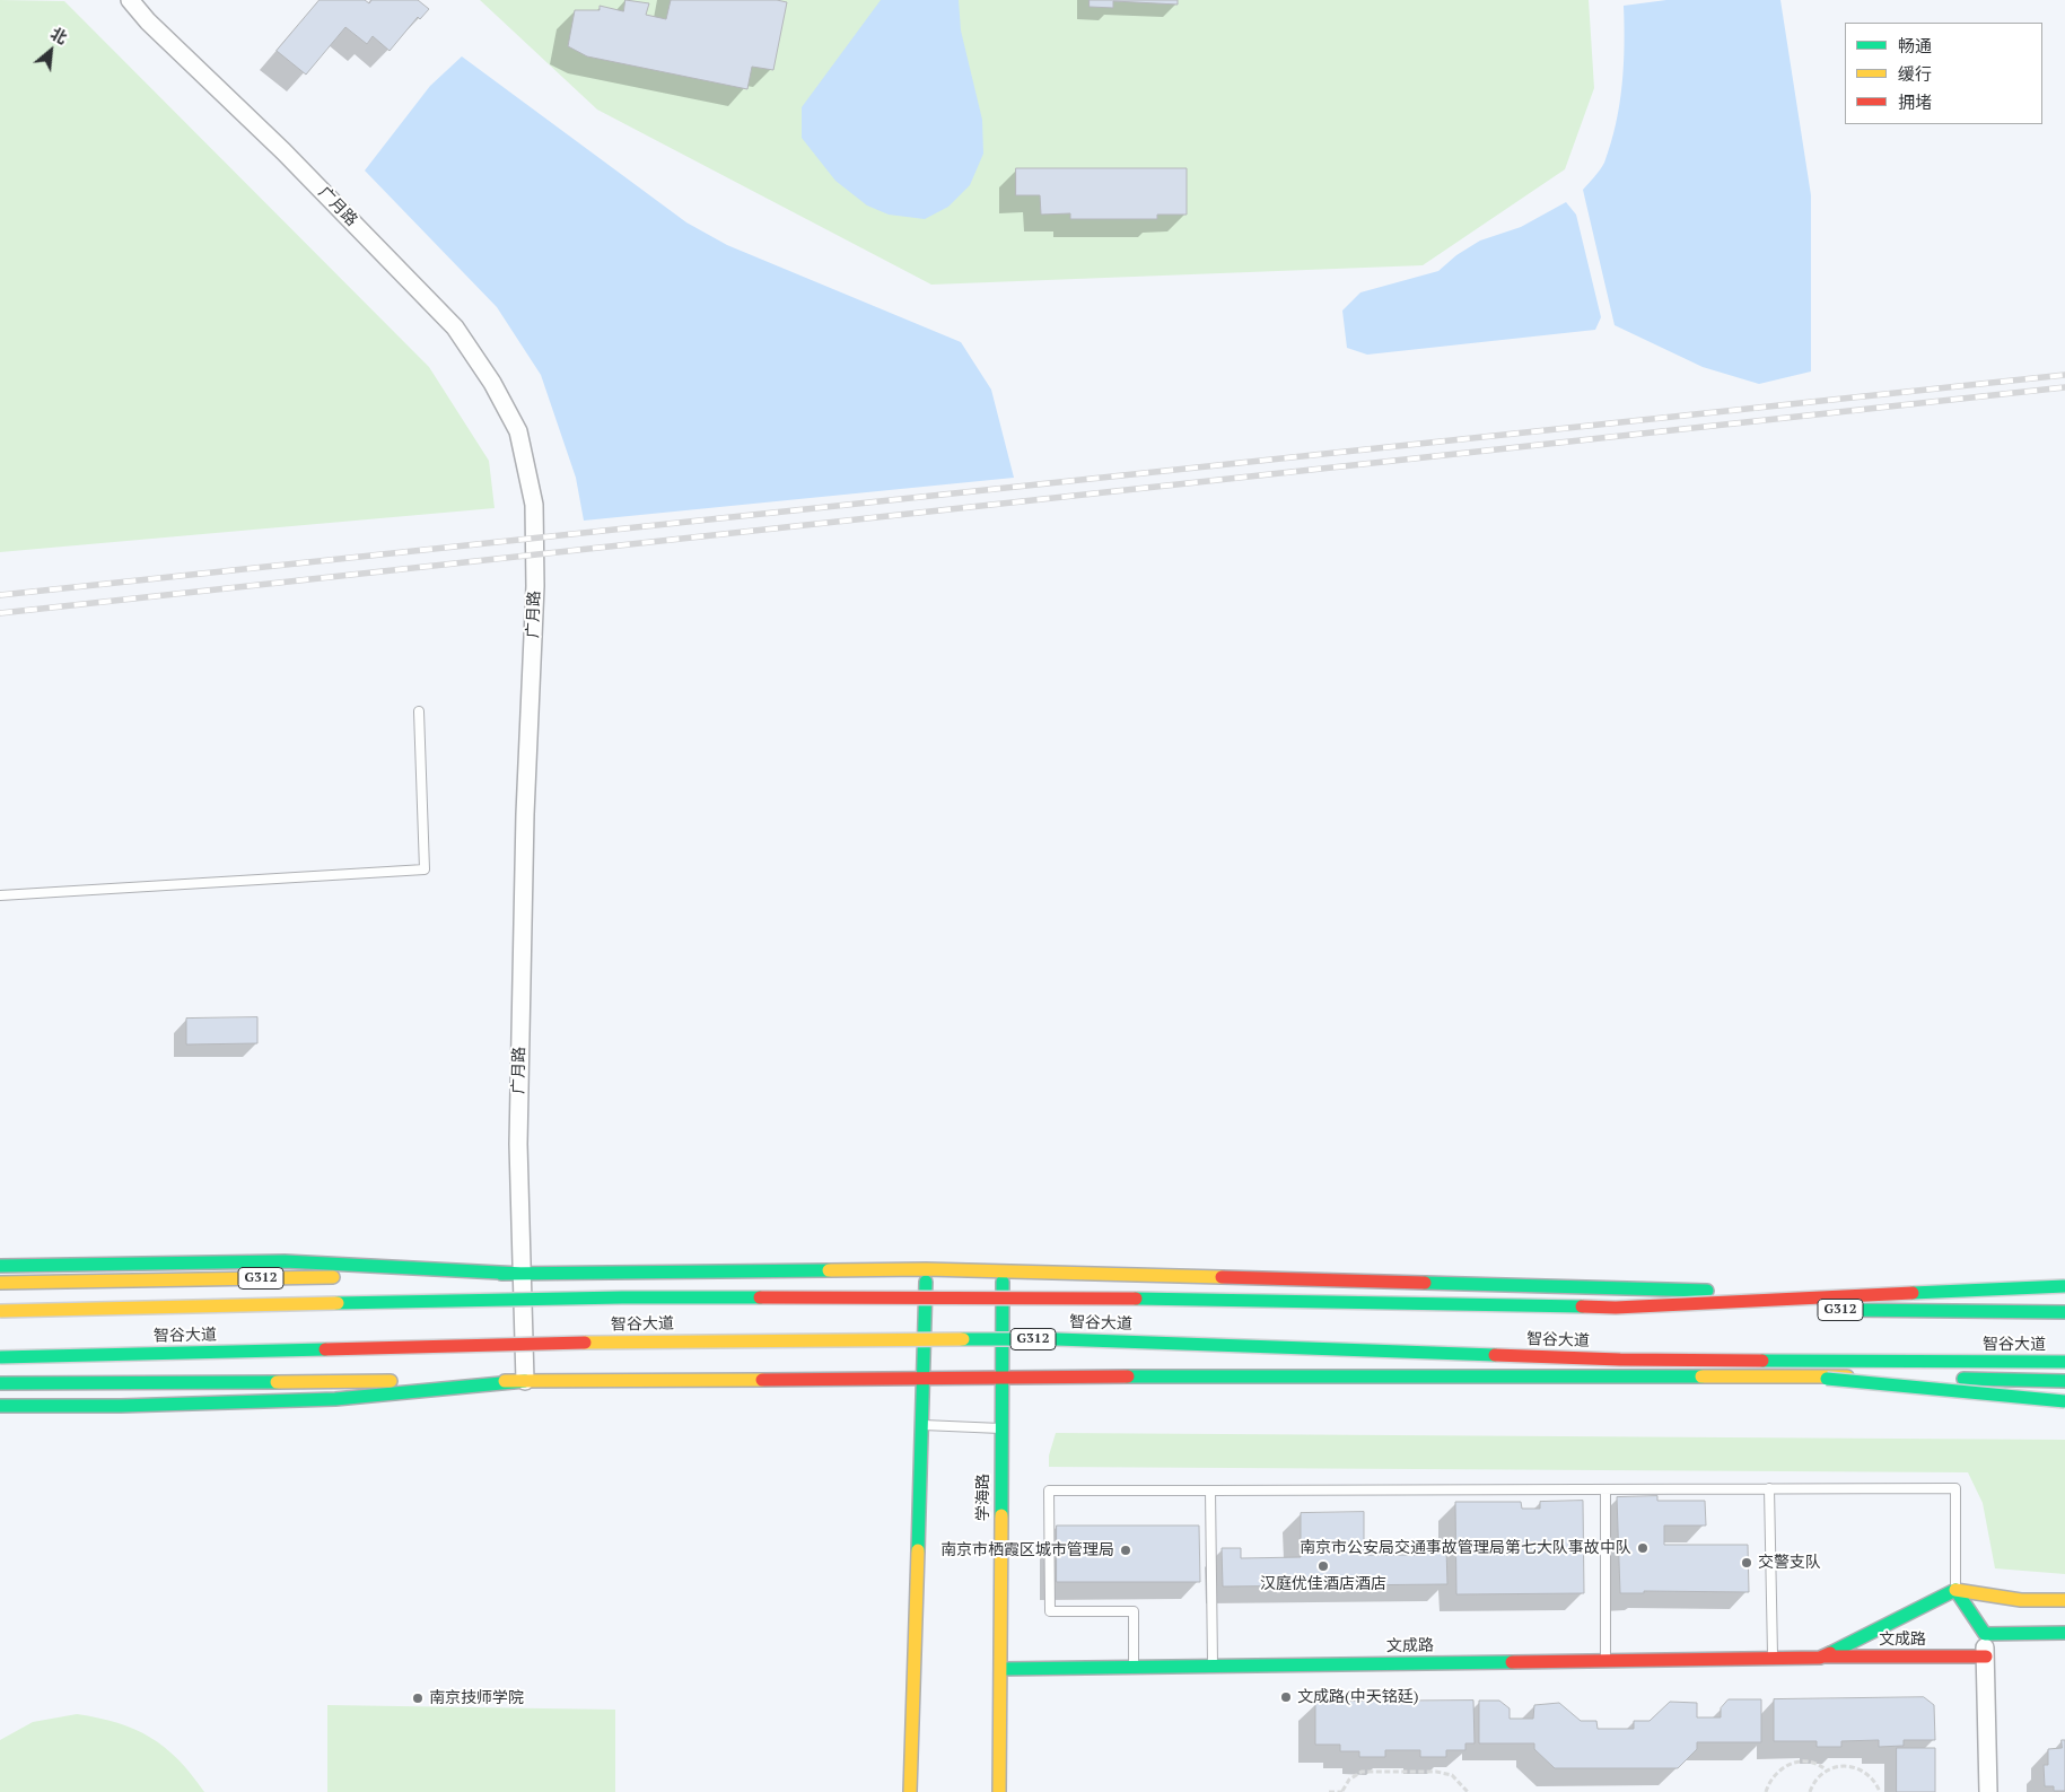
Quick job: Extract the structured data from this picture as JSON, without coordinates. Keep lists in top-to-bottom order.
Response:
{
  "streets": {
    "main road": [
      "G312",
      "智谷大道",
      "学海路",
      "文成路"
    ],
    "street": ["广月路"]
  },
  "crossings": [
    ["广月路", "G312"],
    ["G312", "学海路"],
    ["学海路", "文成路"]
  ],
  "places": [
    "南京市公安局交通事故管理局第七大队事故中队",
    "南京市栖霞区城市管理局",
    "交警支队",
    "汉庭优佳酒店酒店",
    "文成路(中天铭廷)",
    "南京技师学院"
  ],
  "legend": ["畅通", "缓行", "拥堵"],
  "north": "top right"
}
